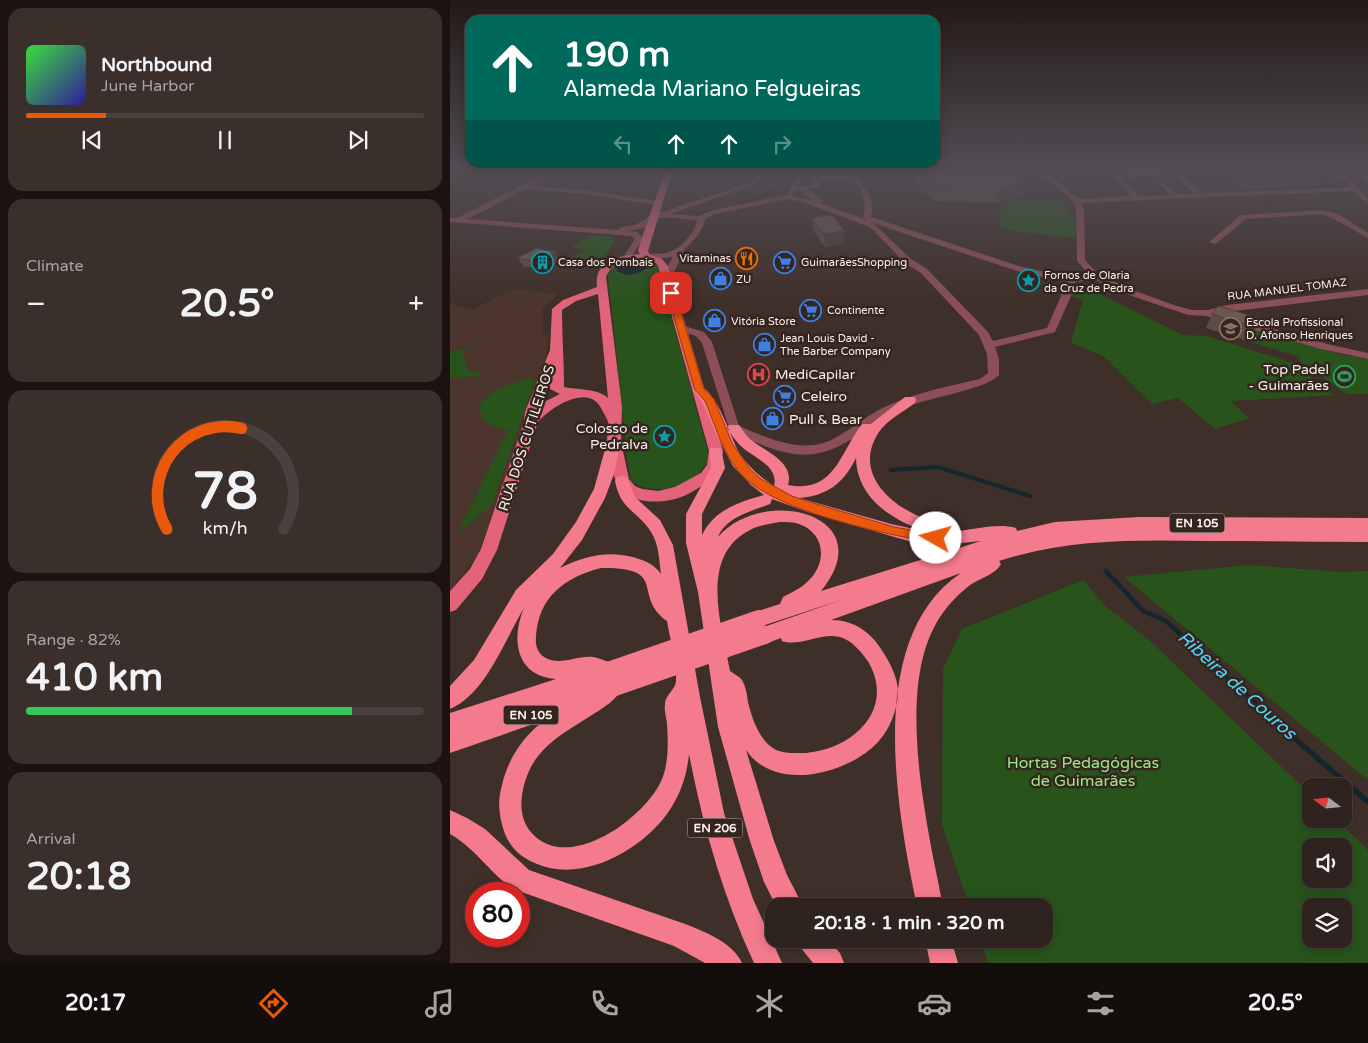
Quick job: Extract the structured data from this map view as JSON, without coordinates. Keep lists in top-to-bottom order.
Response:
{
  "streets": {
    "highway": ["EN 105", "EN 206"],
    "main road": ["RUA DOS CUTILEIROS"],
    "street": ["RUA MANUEL TOMAZ"]
  },
  "water": ["Ribeira de Couros"],
  "parks": ["Hortas Pedagógicas de Guimarães"],
  "places": {
    "restaurant": ["Vitaminas"],
    "building": ["Casa dos Pombais"],
    "supermarket": ["GuimarãesShopping", "Continente", "Celeiro"],
    "shop": [
      "ZU",
      "Vitória Store",
      "Jean Louis David - The Barber Company",
      "Pull & Bear"
    ],
    "place": ["Fornos de Olaria da Cruz de Pedra", "Colosso de Pedralva"],
    "school or university": ["Escola Profissional D. Afonso Henriques"],
    "hospital": ["MediCapilar"],
    "sports": ["Top Padel - Guimarães"]
  },
  "north": "left",
  "page": {
    "turn": ["190 m", "Alameda Mariano Felgueiras"],
    "song": ["Northbound", "June Harbor"],
    "tile": [
      "Climate",
      ["Range · 82%", "410 km"],
      ["Arrival", "20:18"]
    ],
    "heat": ["−", "20.5°", "+"],
    "limit": "80",
    "trip": "20:18 · 1 min · 320 m",
    "tabs": ["20:17", "20.5°"],
    "gauge": ["78", "km/h"]
  }
}
